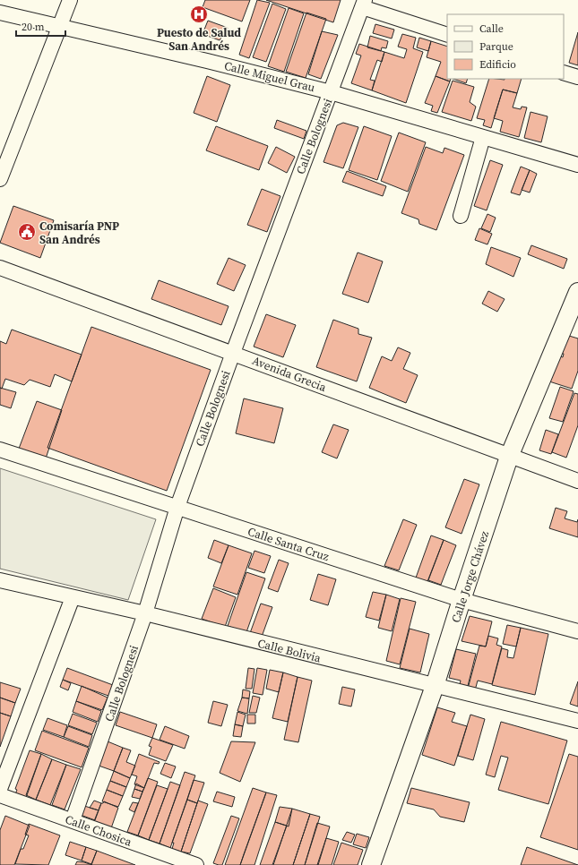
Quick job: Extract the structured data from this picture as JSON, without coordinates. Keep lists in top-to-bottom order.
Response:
{
  "streets": {
    "street": [
      "Calle Miguel Grau",
      "Calle Bolognesi",
      "Avenida Grecia",
      "Calle Santa Cruz",
      "Calle Jorge Chávez",
      "Calle Bolivia",
      "Calle Chosica"
    ]
  },
  "crossings": [
    ["Calle Miguel Grau", "Calle Bolognesi"],
    ["Calle Bolognesi", "Avenida Grecia"],
    ["Calle Bolognesi", "Calle Santa Cruz"],
    ["Calle Bolognesi", "Calle Bolivia"],
    ["Calle Bolognesi", "Calle Chosica"],
    ["Avenida Grecia", "Calle Jorge Chávez"],
    ["Calle Santa Cruz", "Calle Jorge Chávez"],
    ["Calle Jorge Chávez", "Calle Bolivia"]
  ],
  "places": {
    "hospital": ["Puesto de Salud San Andrés"],
    "public building": ["Comisaría PNP San Andrés"]
  },
  "legend": ["Calle", "Parque", "Edificio"],
  "scale_bar": "20 m"
}
